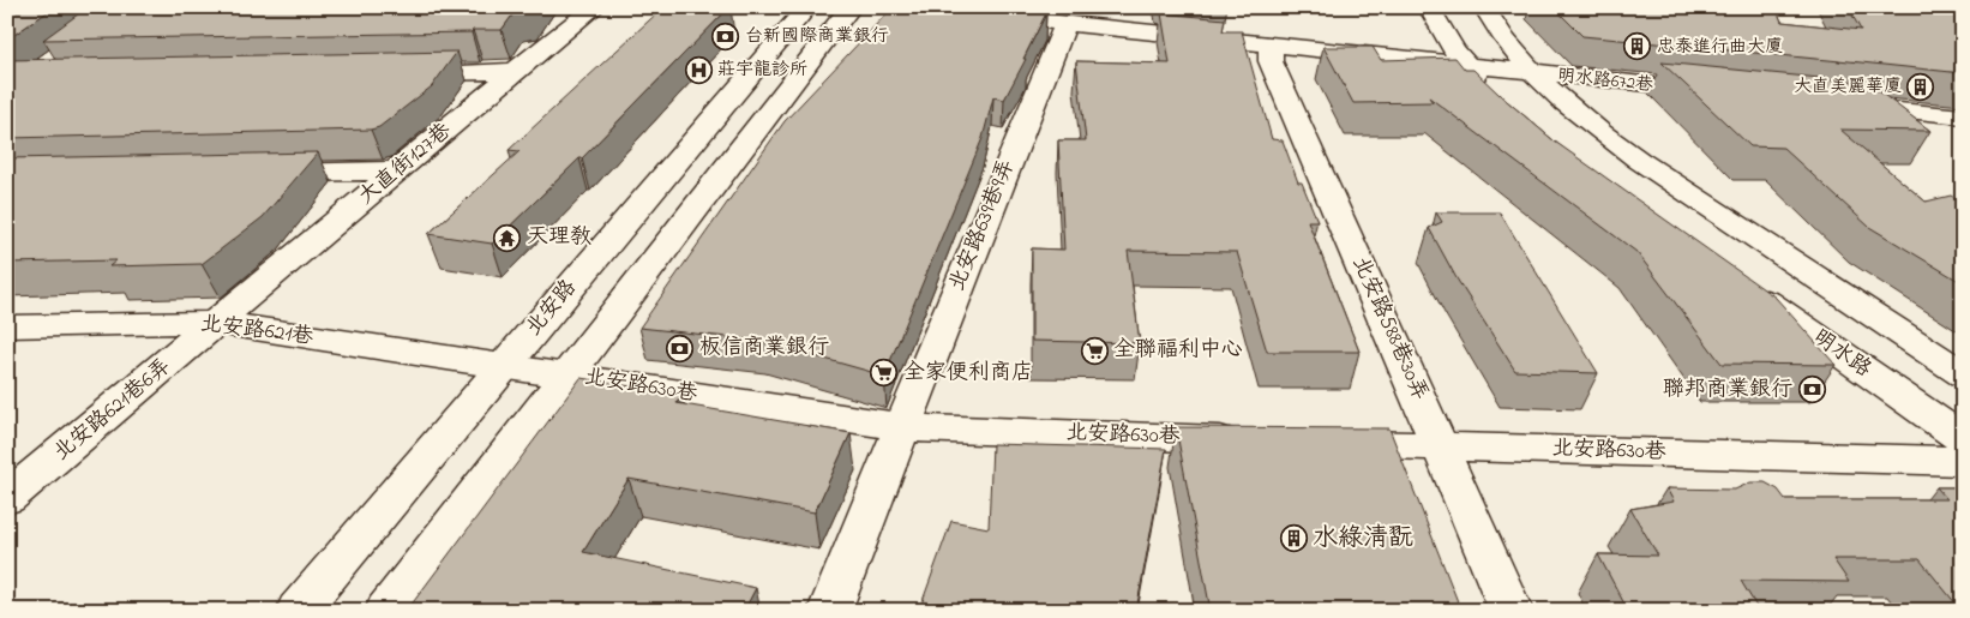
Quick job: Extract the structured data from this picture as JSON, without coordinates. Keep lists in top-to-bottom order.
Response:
{
  "streets": {
    "street": [
      "明水路672巷",
      "大直街127巷",
      "北安路639巷9弄",
      "北安路",
      "北安路588巷30弄",
      "北安路621巷",
      "明水路",
      "北安路630巷",
      "北安路621巷6弄"
    ]
  },
  "crossings": [
    ["明水路672巷", "北安路639巷9弄"],
    ["明水路672巷", "北安路588巷30弄"],
    ["大直街127巷", "北安路621巷"],
    ["大直街127巷", "北安路621巷6弄"],
    ["北安路639巷9弄", "北安路630巷"],
    ["北安路", "北安路621巷"],
    ["北安路", "北安路630巷"],
    ["北安路588巷30弄", "北安路630巷"],
    ["北安路621巷", "北安路630巷"],
    ["北安路621巷", "北安路621巷6弄"]
  ],
  "places": {
    "bank": ["台新國際商業銀行", "板信商業銀行", "聯邦商業銀行"],
    "building": ["忠泰進行曲大廈", "大直美麗華廈", "水綠清翫"],
    "hospital": ["莊宇龍診所"],
    "temple": ["天理教"],
    "supermarket": ["全聯福利中心", "全家便利商店"]
  }
}
